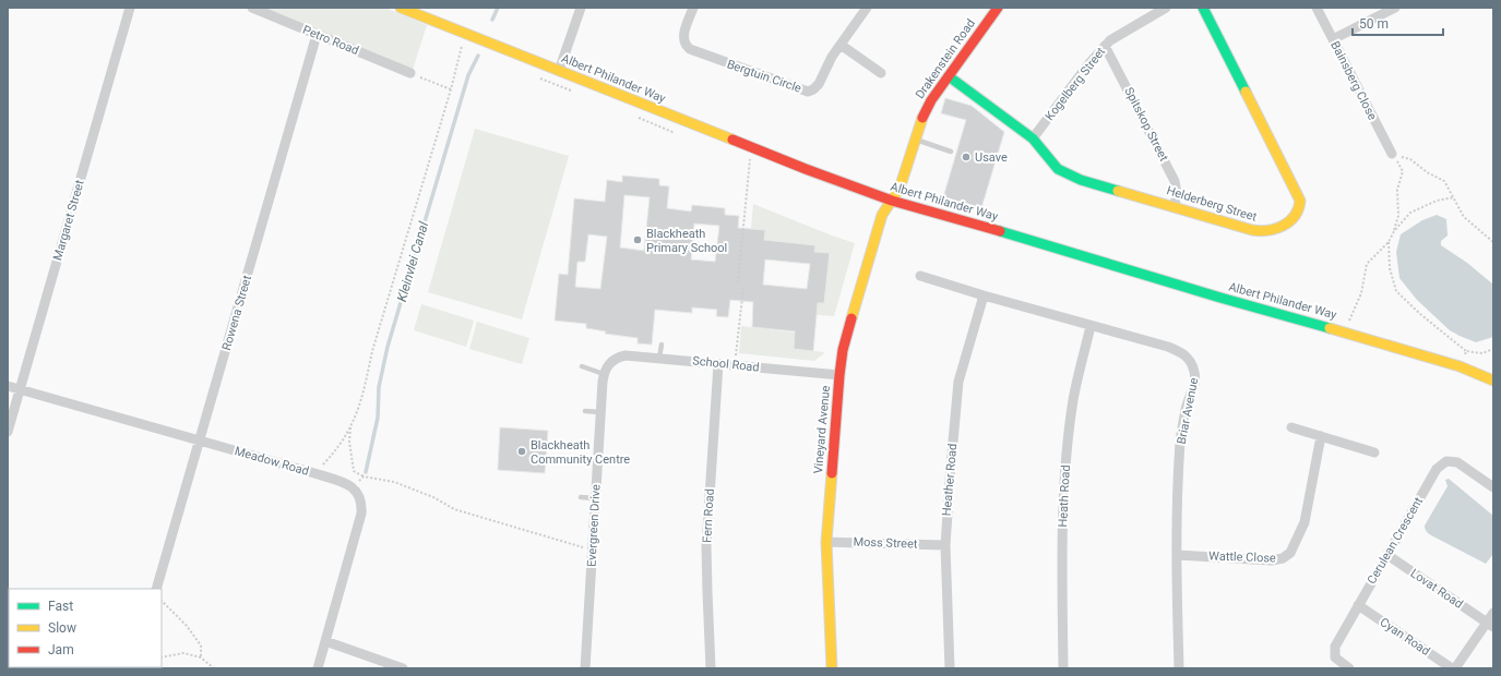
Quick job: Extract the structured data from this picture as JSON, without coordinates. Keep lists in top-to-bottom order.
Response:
{
  "streets": {
    "street": [
      "Petro Road",
      "Drakenstein Road",
      "Bergtuin Circle",
      "Albert Philander Way",
      "Bainsberg Close",
      "Kogelberg Street",
      "Spitskop Street",
      "Helderberg Street",
      "Margaret Street",
      "Rowena Street",
      "School Road",
      "Briar Avenue",
      "Vineyard Avenue",
      "Meadow Road",
      "Heather Road",
      "Heath Road",
      "Fern Road",
      "Evergreen Drive",
      "Cerulean Crescent",
      "Moss Street",
      "Wattle Close",
      "Lovat Road",
      "Cyan Road"
    ]
  },
  "crossings": [
    ["Petro Road", "Rowena Street"],
    ["Drakenstein Road", "Albert Philander Way"],
    ["Drakenstein Road", "Helderberg Street"],
    ["Drakenstein Road", "Vineyard Avenue"],
    ["Albert Philander Way", "Vineyard Avenue"],
    ["Kogelberg Street", "Spitskop Street"],
    ["Kogelberg Street", "Helderberg Street"],
    ["Spitskop Street", "Helderberg Street"],
    ["Margaret Street", "Meadow Road"],
    ["Rowena Street", "Meadow Road"],
    ["School Road", "Vineyard Avenue"],
    ["School Road", "Fern Road"],
    ["School Road", "Evergreen Drive"],
    ["Briar Avenue", "Heather Road"],
    ["Briar Avenue", "Heath Road"],
    ["Briar Avenue", "Wattle Close"],
    ["Vineyard Avenue", "Moss Street"],
    ["Heather Road", "Moss Street"],
    ["Cerulean Crescent", "Lovat Road"],
    ["Cerulean Crescent", "Cyan Road"]
  ],
  "water": ["Kleinvlei Canal"],
  "places": ["Usave", "Blackheath Primary School", "Blackheath Community Centre"],
  "legend": ["Fast", "Slow", "Jam"],
  "scale_bar": "50 m"
}
